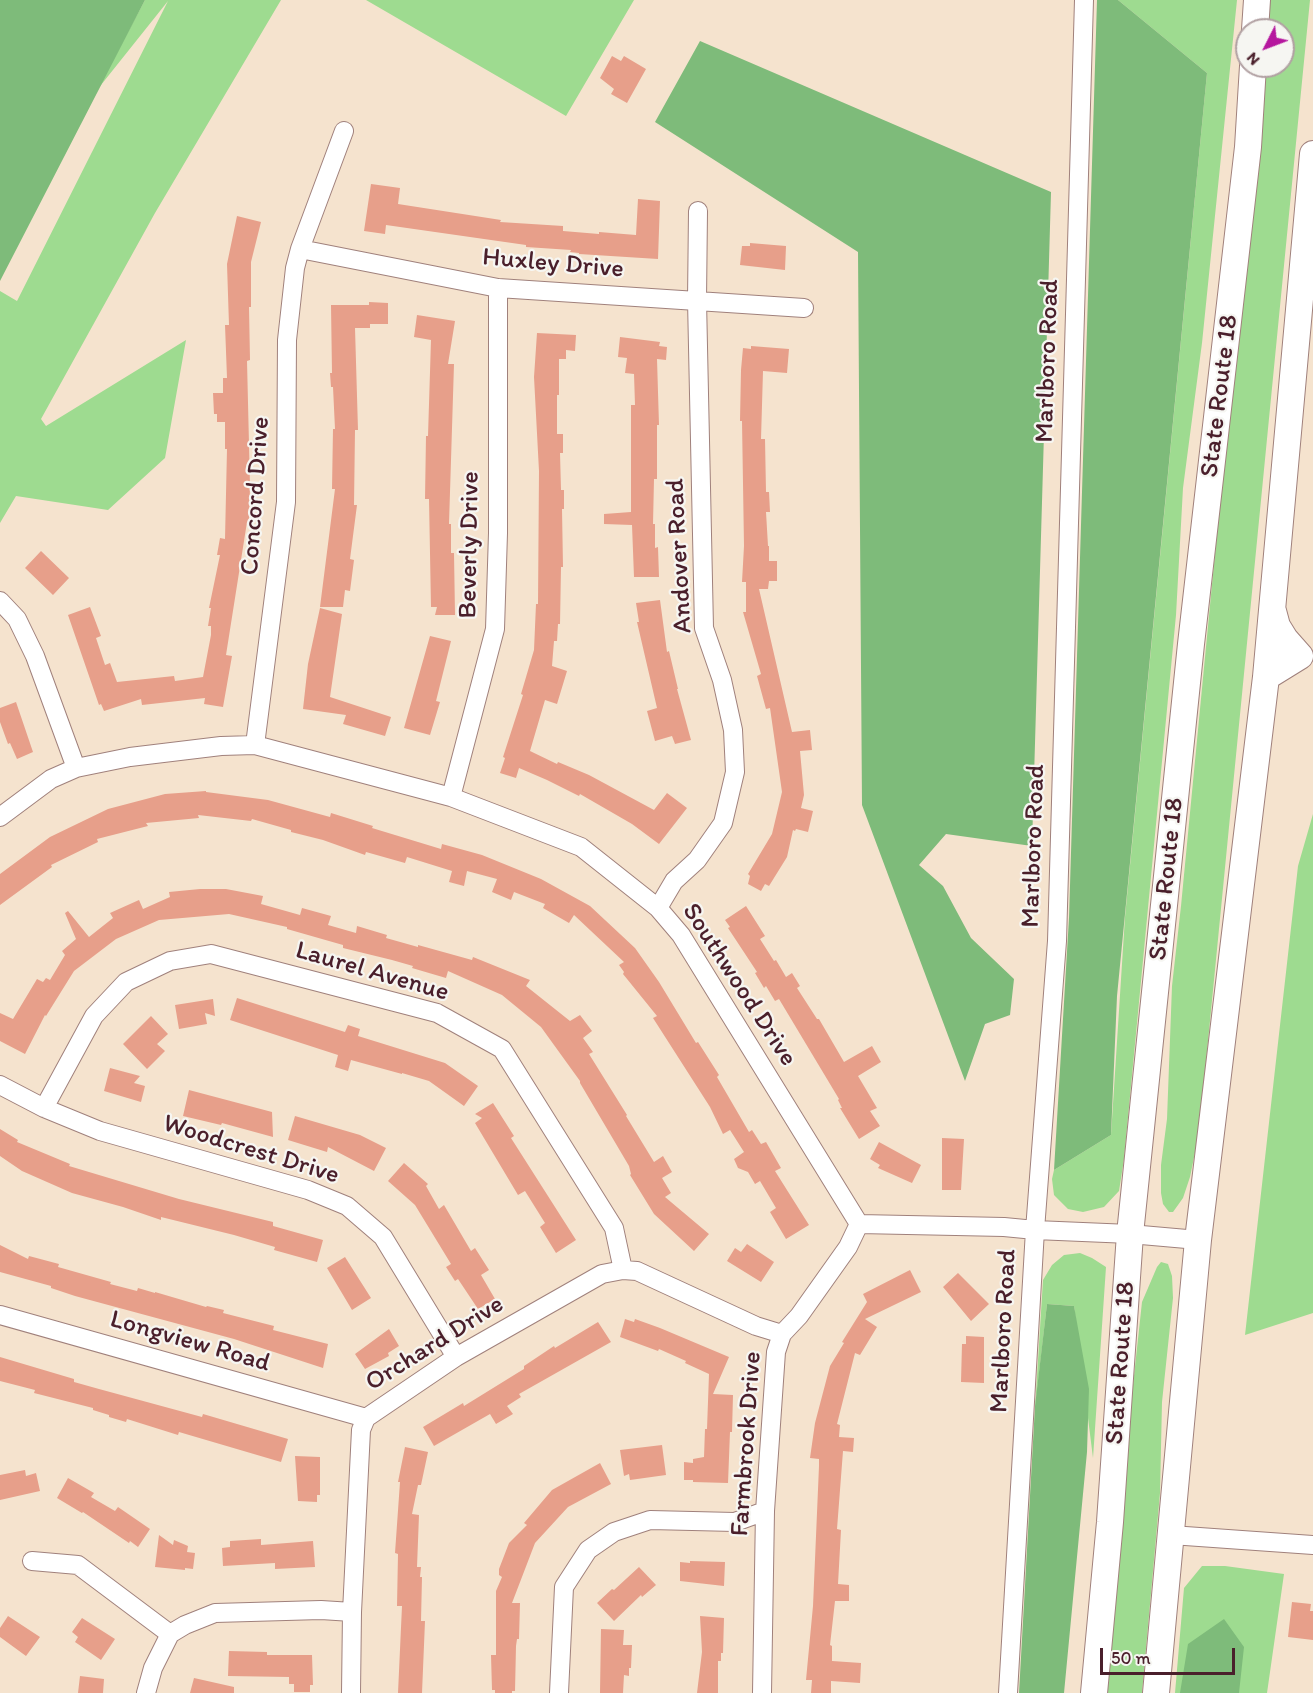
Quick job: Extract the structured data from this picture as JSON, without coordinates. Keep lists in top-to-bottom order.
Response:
{
  "streets": {
    "highway": ["State Route 18"],
    "street": [
      "Huxley Drive",
      "Marlboro Road",
      "Concord Drive",
      "Beverly Drive",
      "Andover Road",
      "Laurel Avenue",
      "Southwood Drive",
      "Woodcrest Drive",
      "Longview Road",
      "Orchard Drive",
      "Farmbrook Drive"
    ]
  },
  "crossings": [
    ["Huxley Drive", "Concord Drive"],
    ["Huxley Drive", "Beverly Drive"],
    ["Huxley Drive", "Andover Road"],
    ["Concord Drive", "Southwood Drive"],
    ["Beverly Drive", "Southwood Drive"],
    ["Andover Road", "Southwood Drive"],
    ["Laurel Avenue", "Woodcrest Drive"],
    ["Laurel Avenue", "Orchard Drive"],
    ["Southwood Drive", "Farmbrook Drive"],
    ["Woodcrest Drive", "Orchard Drive"],
    ["Longview Road", "Orchard Drive"]
  ],
  "scale_bar": "50 m",
  "north": "bottom left"
}
